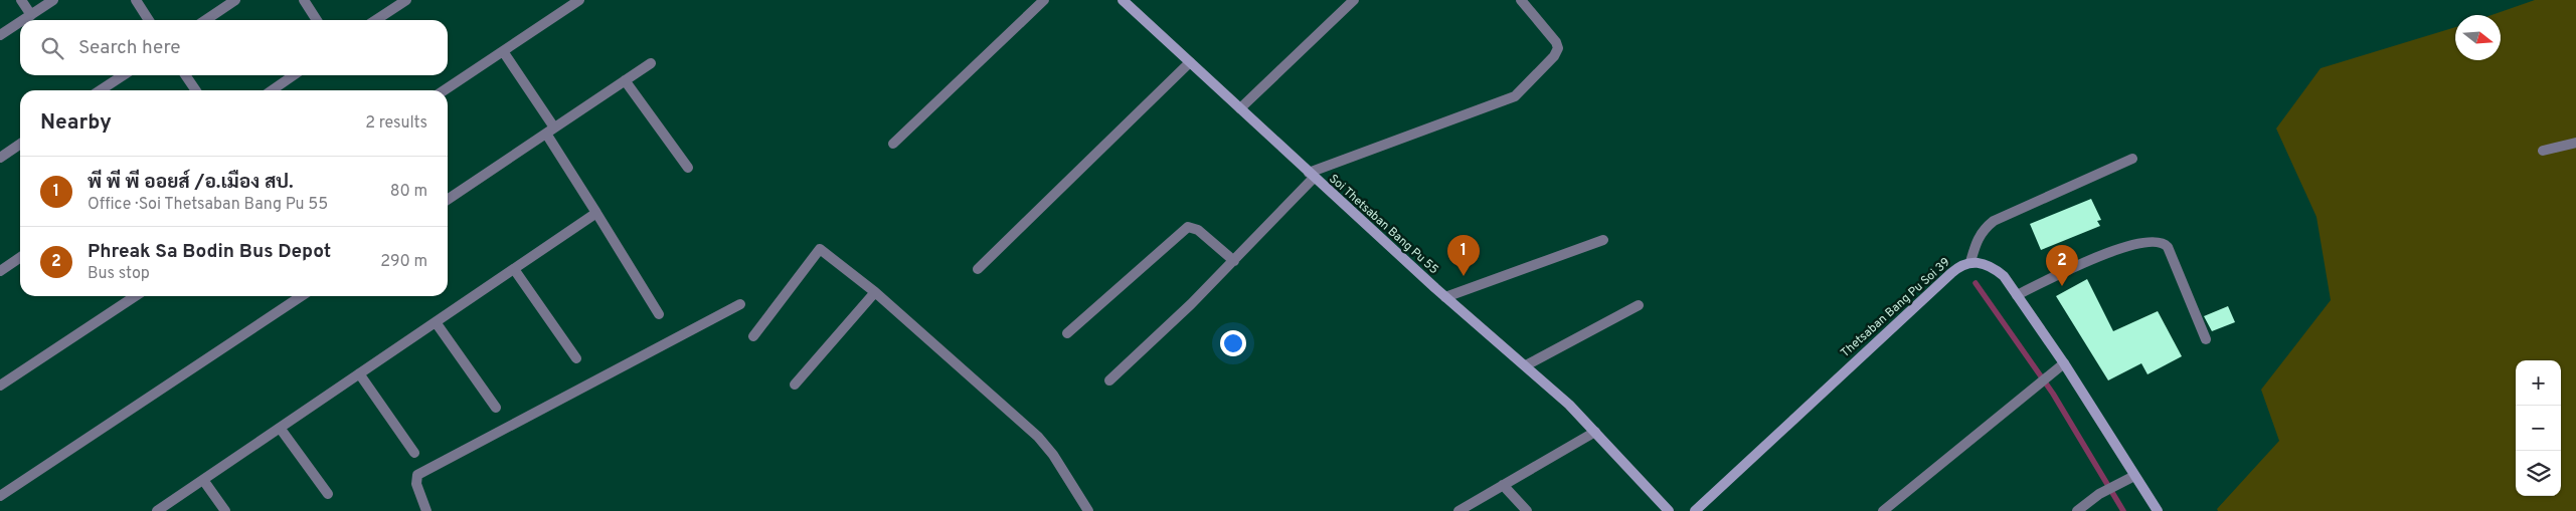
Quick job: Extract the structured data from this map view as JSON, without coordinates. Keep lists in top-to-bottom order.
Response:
{
  "streets": {
    "street": ["Soi Thetsaban Bang Pu 55", "Thetsaban Bang Pu Soi 39"]
  },
  "north": "right",
  "page": {
    "search": "Search here",
    "heading": ["Nearby", "2 results"],
    "list": [
      {
        "mark": "1",
        "name": "พี พี พี ออยส์ /อ.เมือง สป.",
        "note": "Office · Soi Thetsaban Bang Pu 55",
        "value": "80 m"
      },
      {
        "mark": "2",
        "name": "Phreak Sa Bodin Bus Depot",
        "note": "Bus stop",
        "value": "290 m"
      }
    ],
    "pins": ["1", "2"],
    "map_buttons": ["+", "−"]
  }
}
